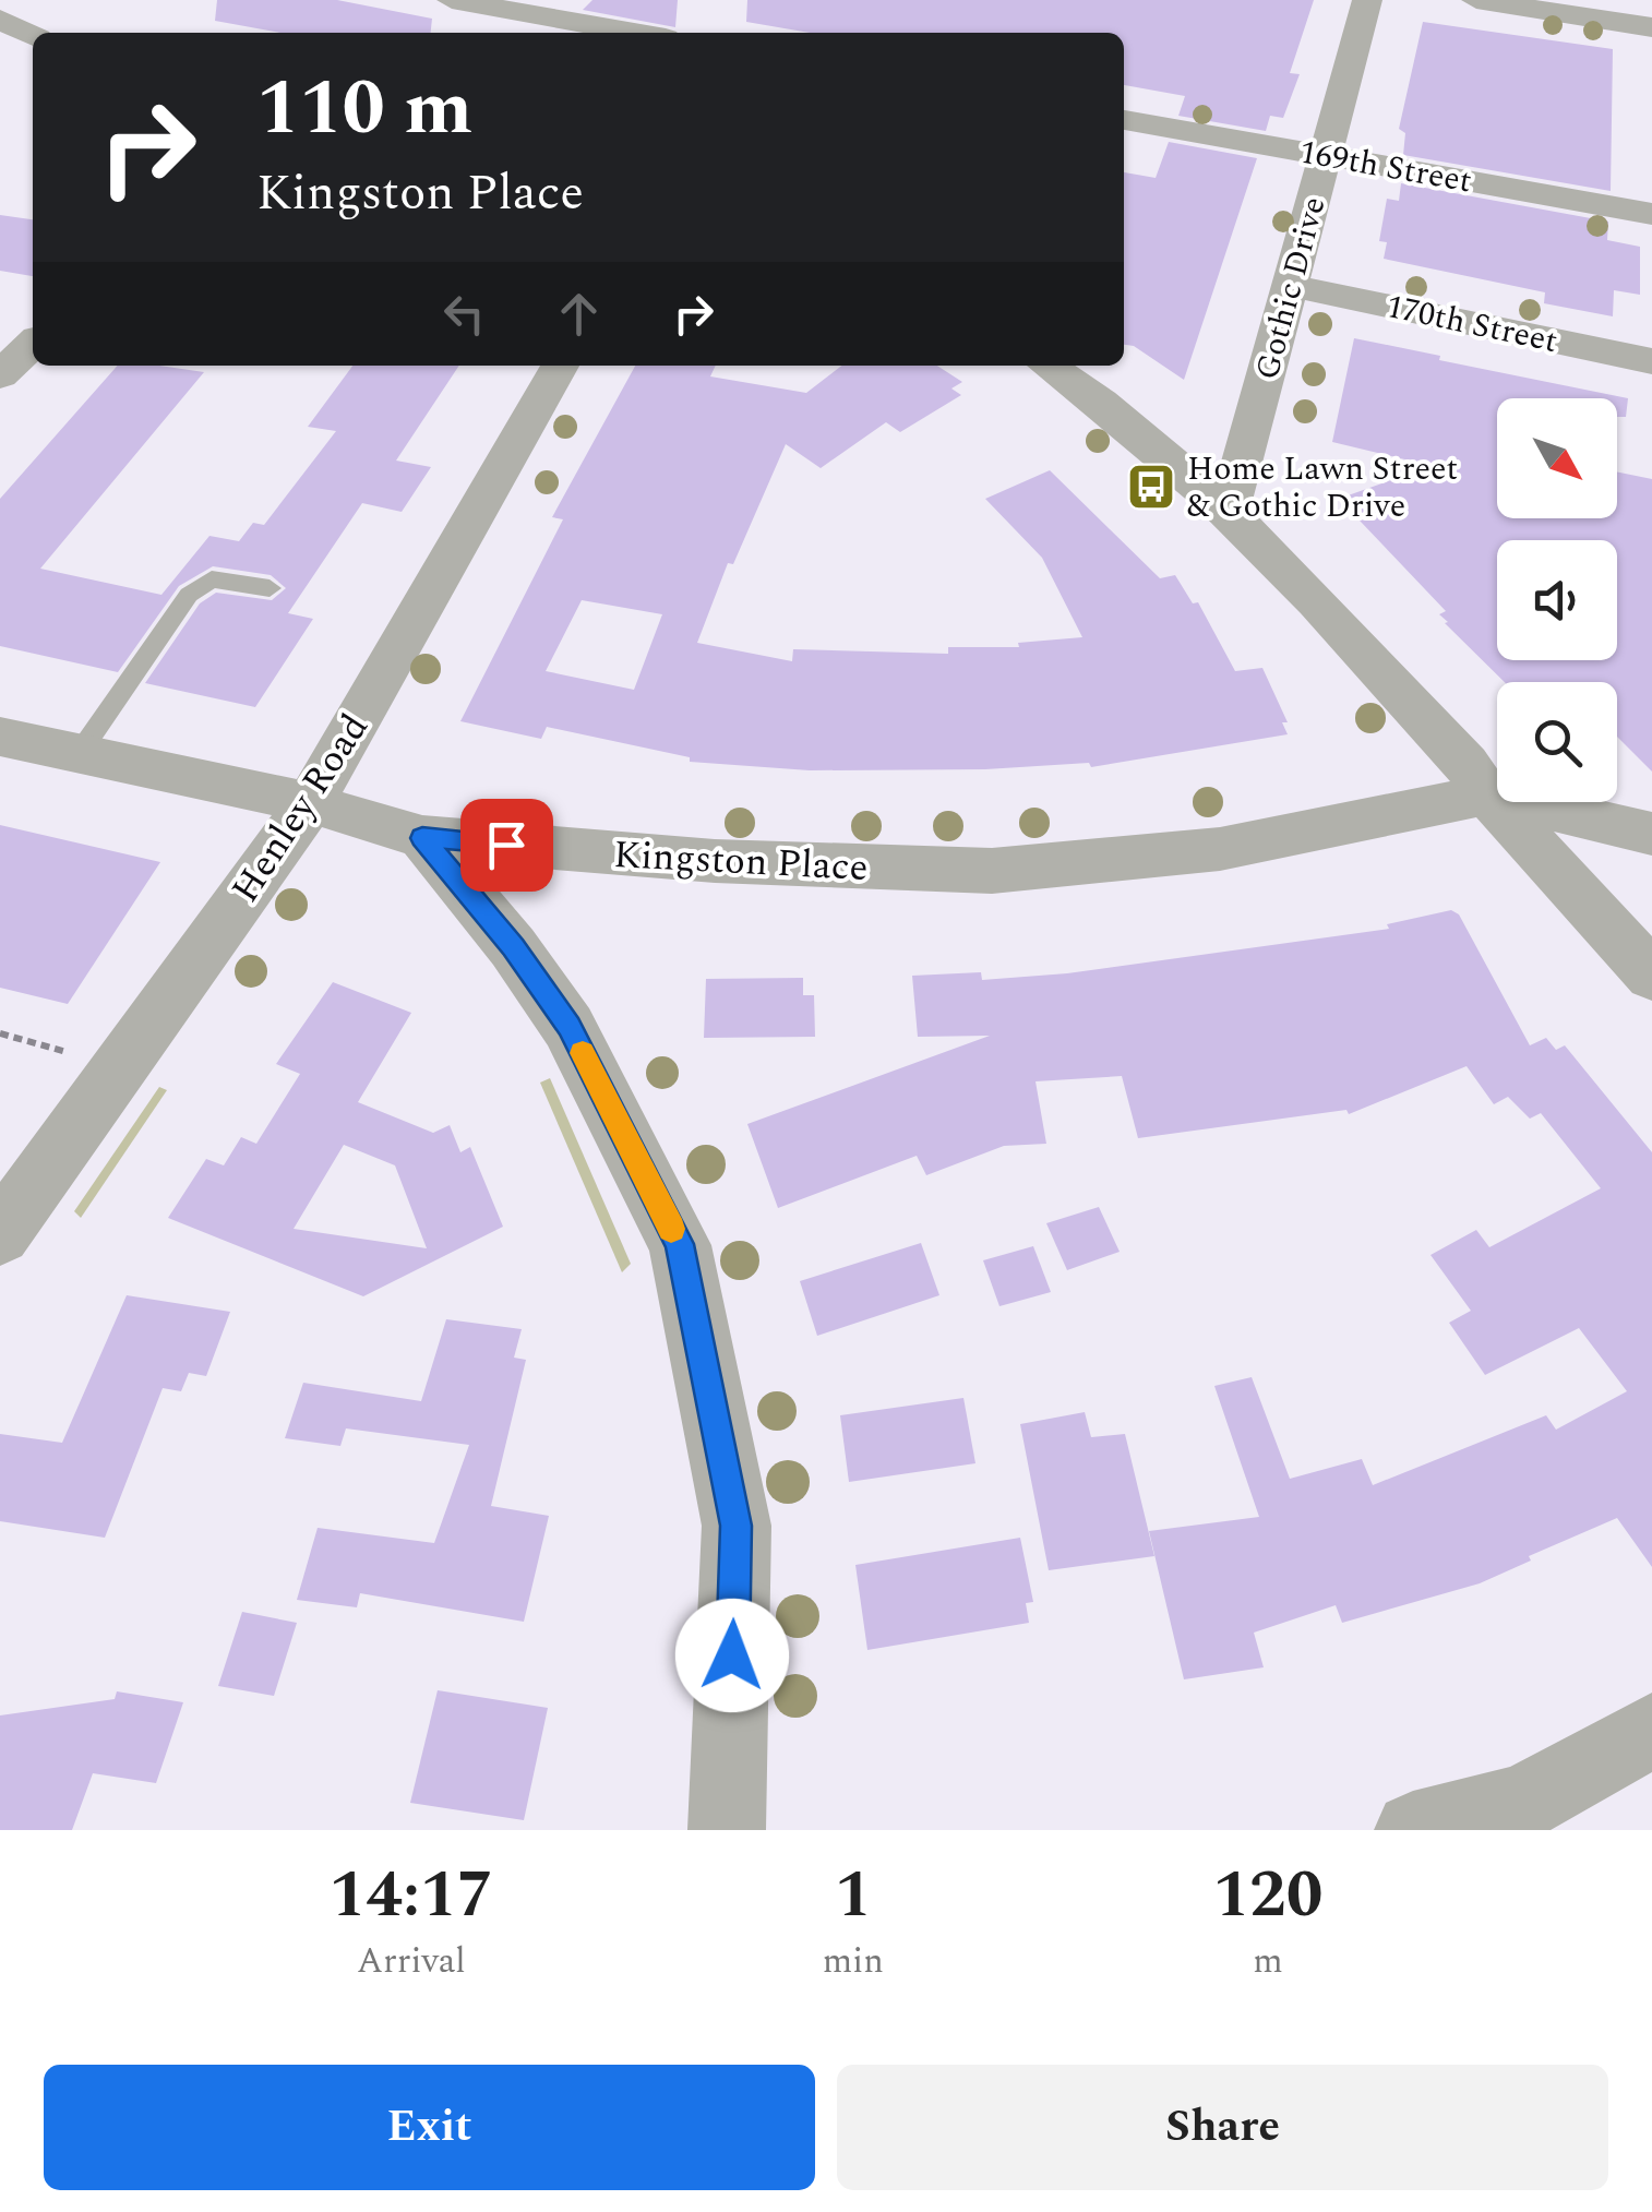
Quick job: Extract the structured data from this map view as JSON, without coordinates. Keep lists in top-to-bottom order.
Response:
{
  "streets": {
    "street": [
      "169th Street",
      "Gothic Drive",
      "170th Street",
      "Henley Road",
      "Kingston Place"
    ]
  },
  "crossings": [
    ["169th Street", "Gothic Drive"],
    ["Gothic Drive", "170th Street"],
    ["Henley Road", "Kingston Place"]
  ],
  "places": {
    "bus stop": ["Home Lawn Street & Gothic Drive"]
  },
  "north": "bottom right",
  "page": {
    "turn": ["110 m", "Kingston Place"],
    "eta": [
      "14:17",
      "Arrival",
      "1",
      "min",
      "120",
      "m"
    ],
    "buttons": ["Exit", "Share"]
  }
}
